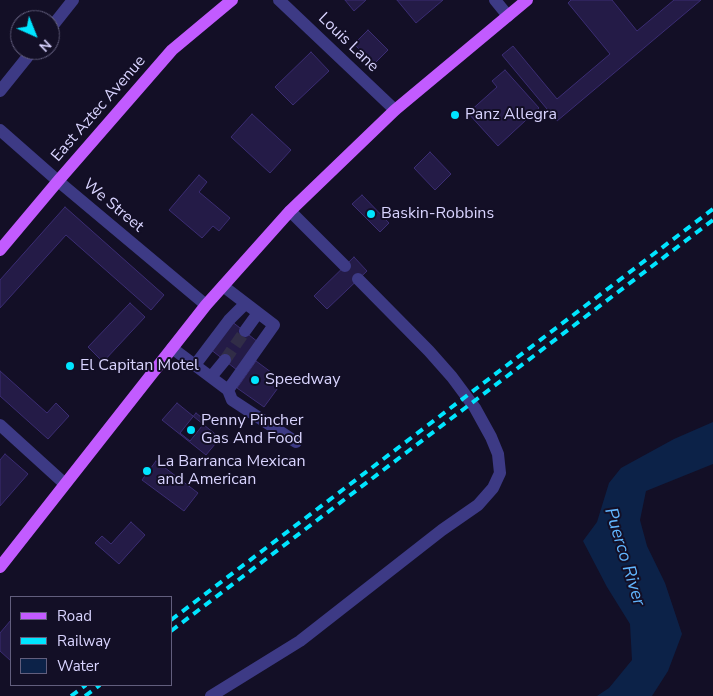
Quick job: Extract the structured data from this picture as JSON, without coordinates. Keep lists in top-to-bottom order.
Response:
{
  "streets": {
    "main road": ["East Aztec Avenue"],
    "street": ["Louis Lane", "We Street"]
  },
  "crossings": [
    ["East Aztec Avenue", "We Street"]
  ],
  "water": ["Puerco River"],
  "places": [
    "Panz Allegra",
    "Baskin-Robbins",
    "El Capitan Motel",
    "Speedway",
    "Penny Pincher Gas And Food",
    "La Barranca Mexican and American"
  ],
  "legend": ["Road", "Railway", "Water"],
  "north": "bottom right"
}
